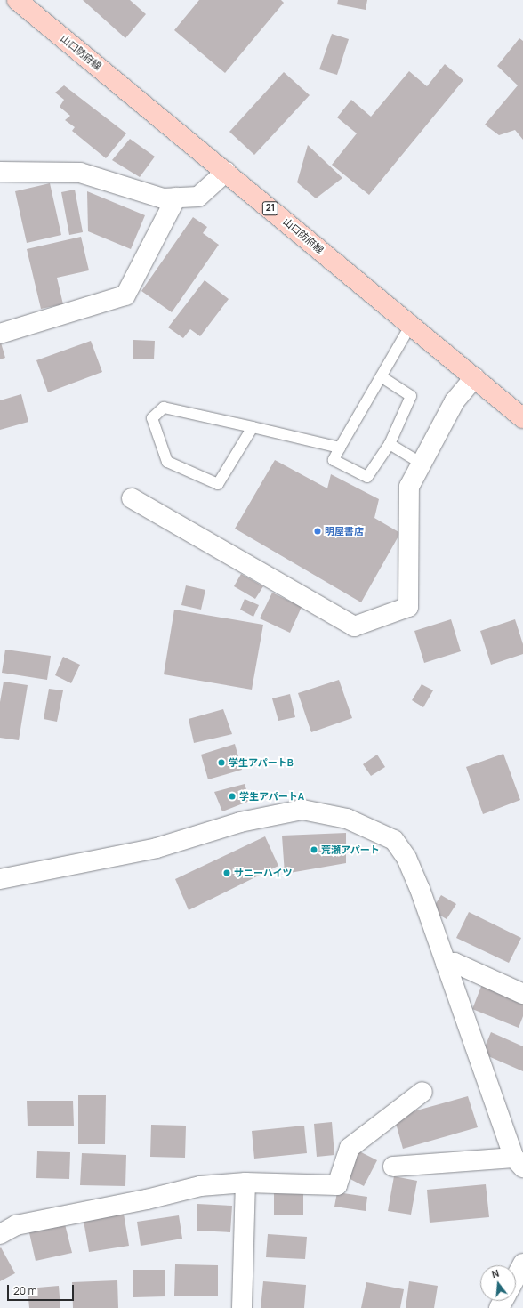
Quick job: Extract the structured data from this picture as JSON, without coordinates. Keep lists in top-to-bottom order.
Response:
{
  "streets": {
    "main road": ["山口防府線", "21"]
  },
  "places": [
    "明屋書店",
    "学生アパートB",
    "学生アパートA",
    "荒瀬アパート",
    "サニーハイツ"
  ],
  "scale_bar": "20 m",
  "north": "top"
}
